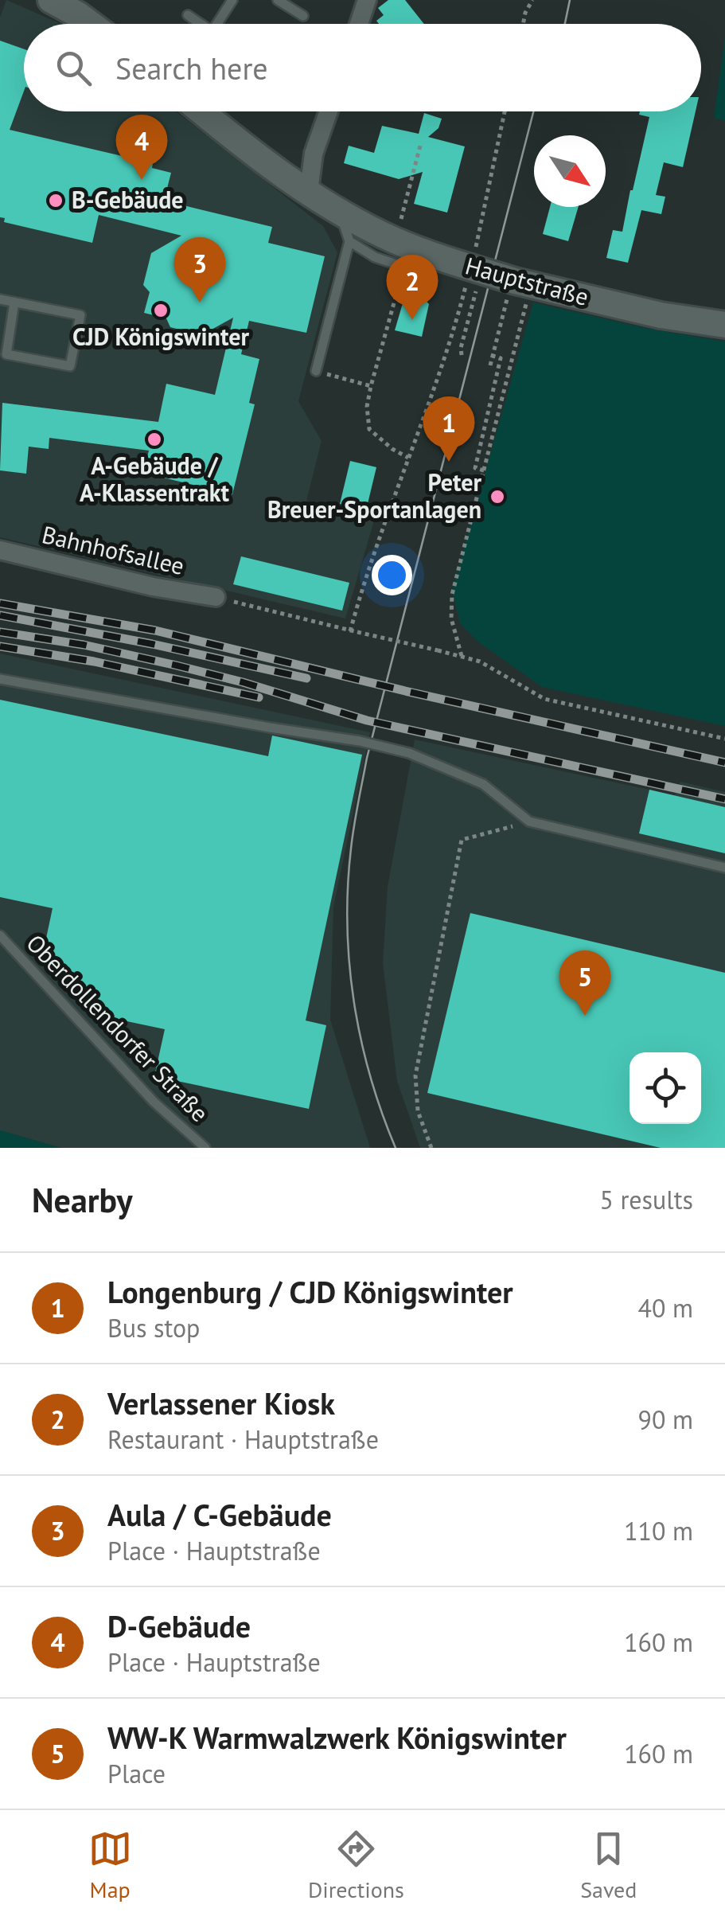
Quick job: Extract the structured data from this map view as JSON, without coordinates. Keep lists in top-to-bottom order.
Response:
{
  "streets": {
    "main road": ["Hauptstraße"],
    "street": ["Bahnhofsallee"],
    "lane": ["Oberdollendorfer Straße"]
  },
  "places": [
    "B-Gebäude",
    "CJD Königswinter",
    "A-Gebäude / A-Klassentrakt",
    "Peter Breuer-Sportanlagen"
  ],
  "north": "bottom right",
  "page": {
    "search": "Search here",
    "pins": [
      "4",
      "3",
      "2",
      "1",
      "5"
    ],
    "heading": ["Nearby", "5 results"],
    "list": [
      {
        "mark": "1",
        "name": "Longenburg / CJD Königswinter",
        "note": "Bus stop",
        "value": "40 m"
      },
      {
        "mark": "2",
        "name": "Verlassener Kiosk",
        "note": "Restaurant · Hauptstraße",
        "value": "90 m"
      },
      {
        "mark": "3",
        "name": "Aula / C-Gebäude",
        "note": "Place · Hauptstraße",
        "value": "110 m"
      },
      {
        "mark": "4",
        "name": "D-Gebäude",
        "note": "Place · Hauptstraße",
        "value": "160 m"
      },
      {
        "mark": "5",
        "name": "WW-K Warmwalzwerk Königswinter",
        "note": "Place",
        "value": "160 m"
      }
    ],
    "nav": ["Map", "Directions", "Saved"]
  }
}
